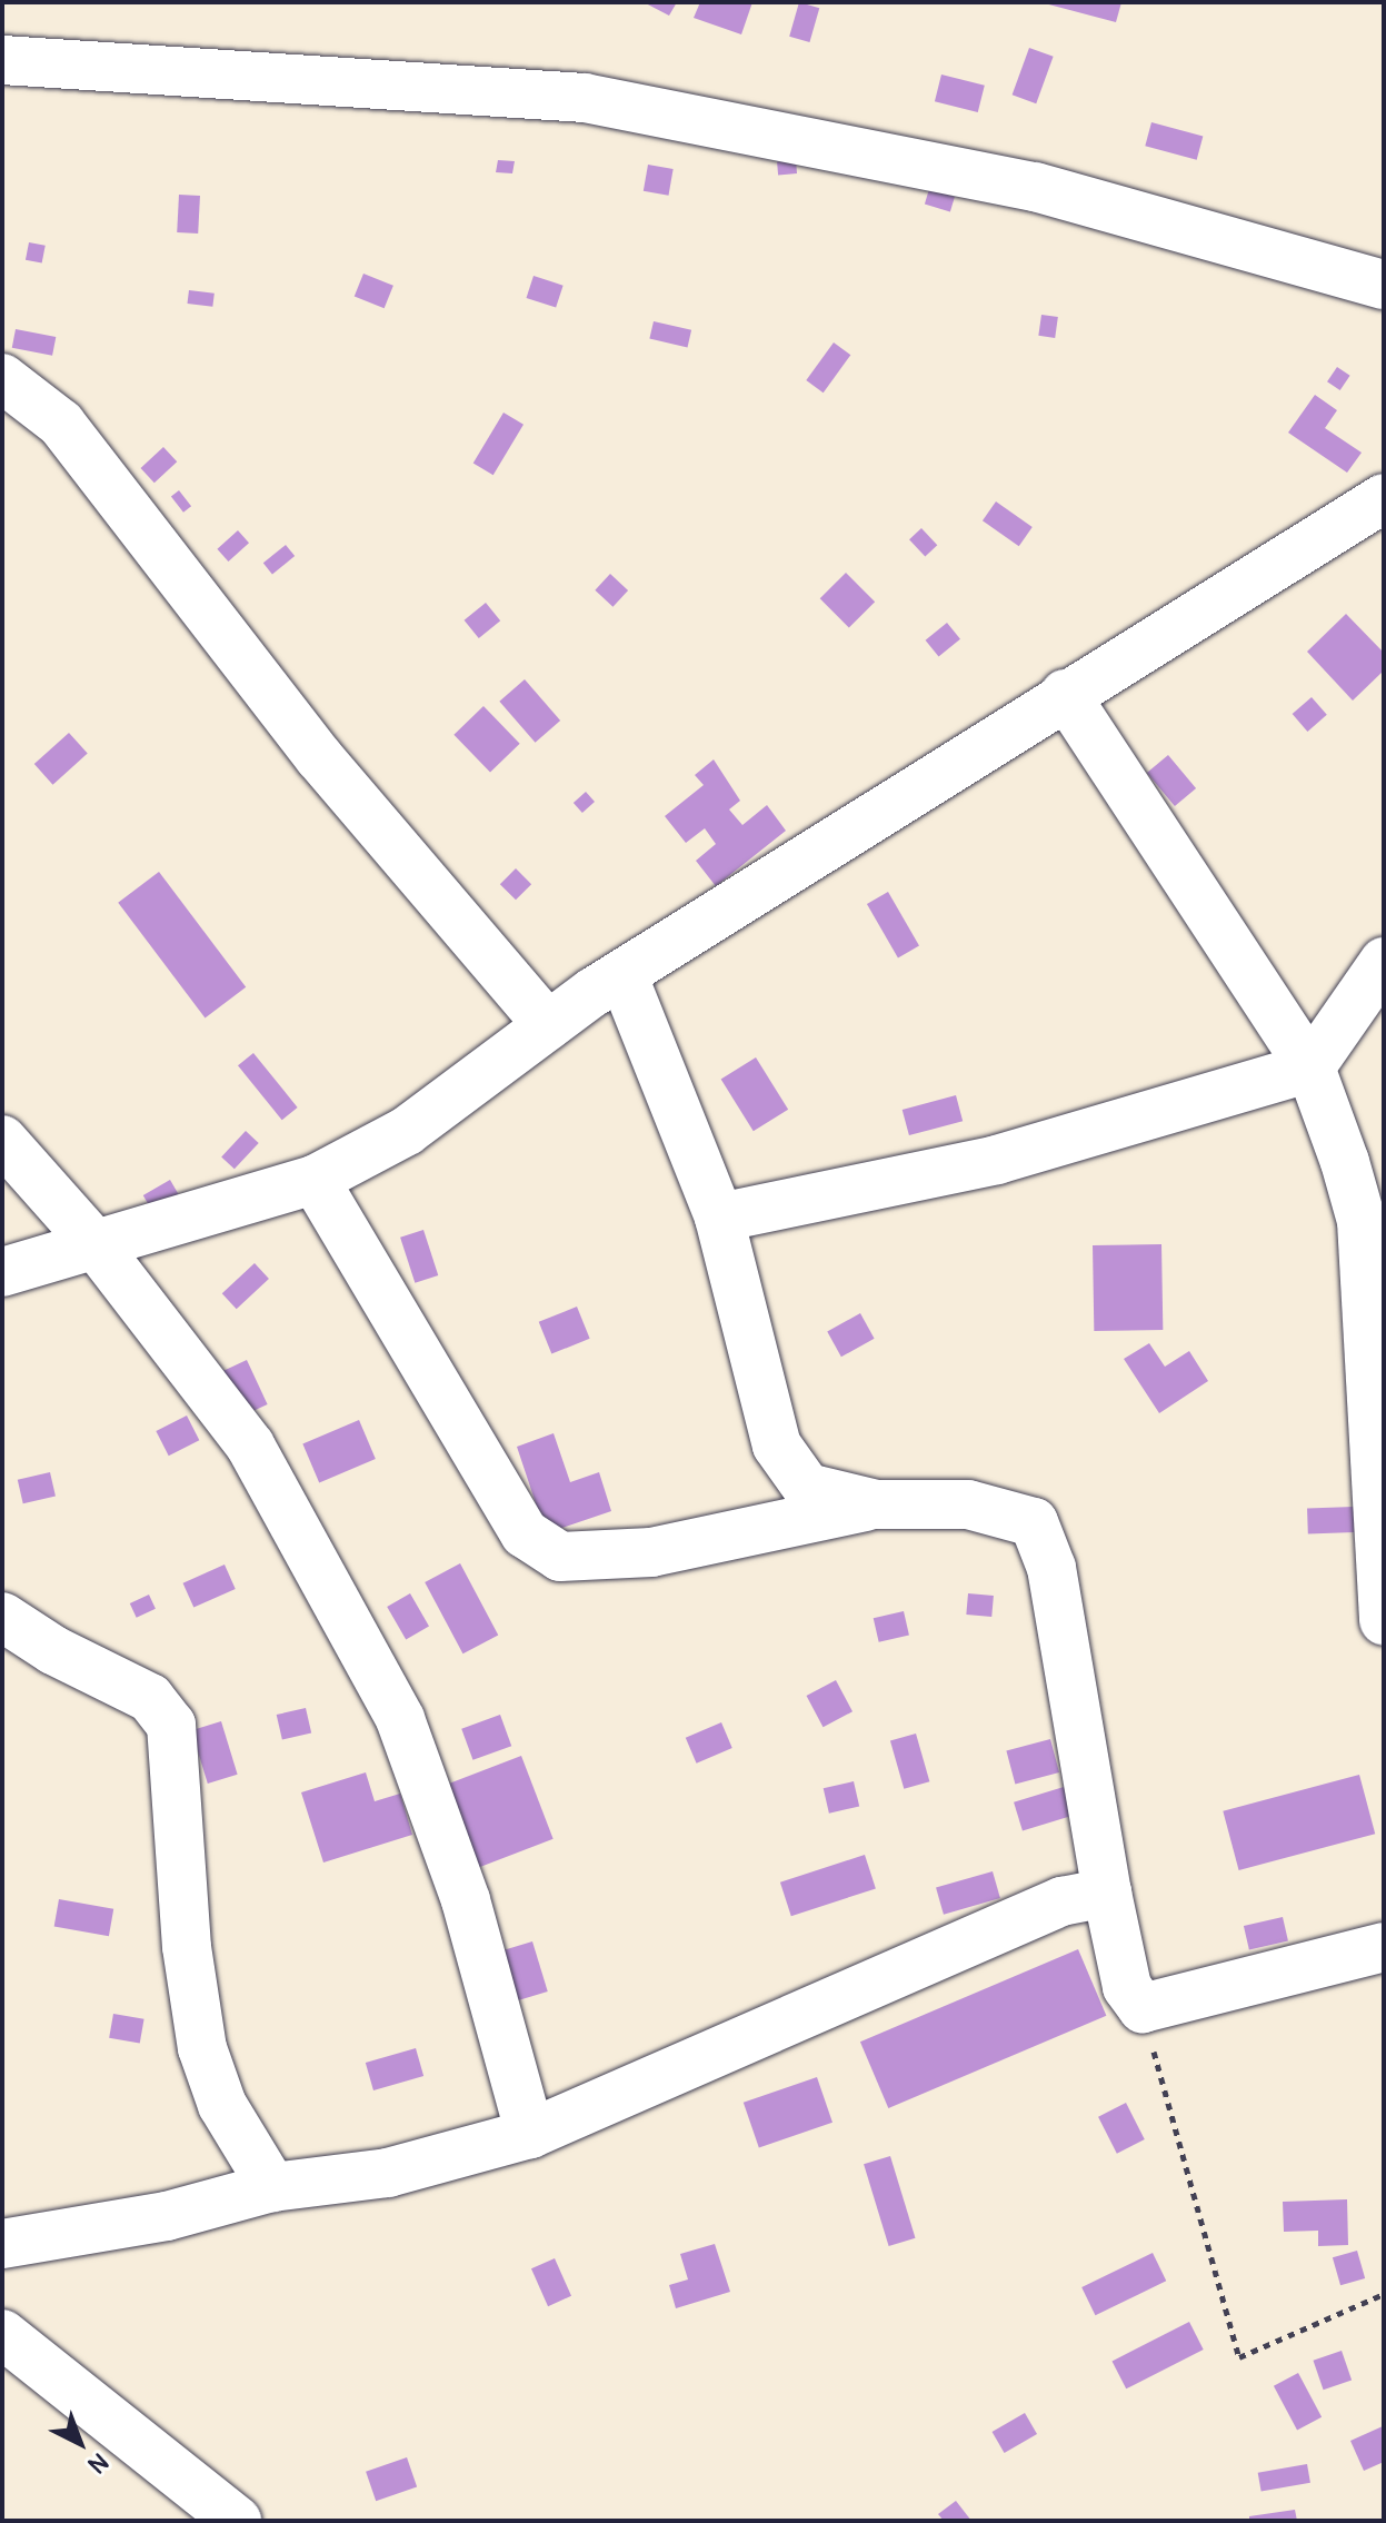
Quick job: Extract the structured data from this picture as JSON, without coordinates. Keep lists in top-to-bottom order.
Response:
{
  "north": "bottom right"
}
